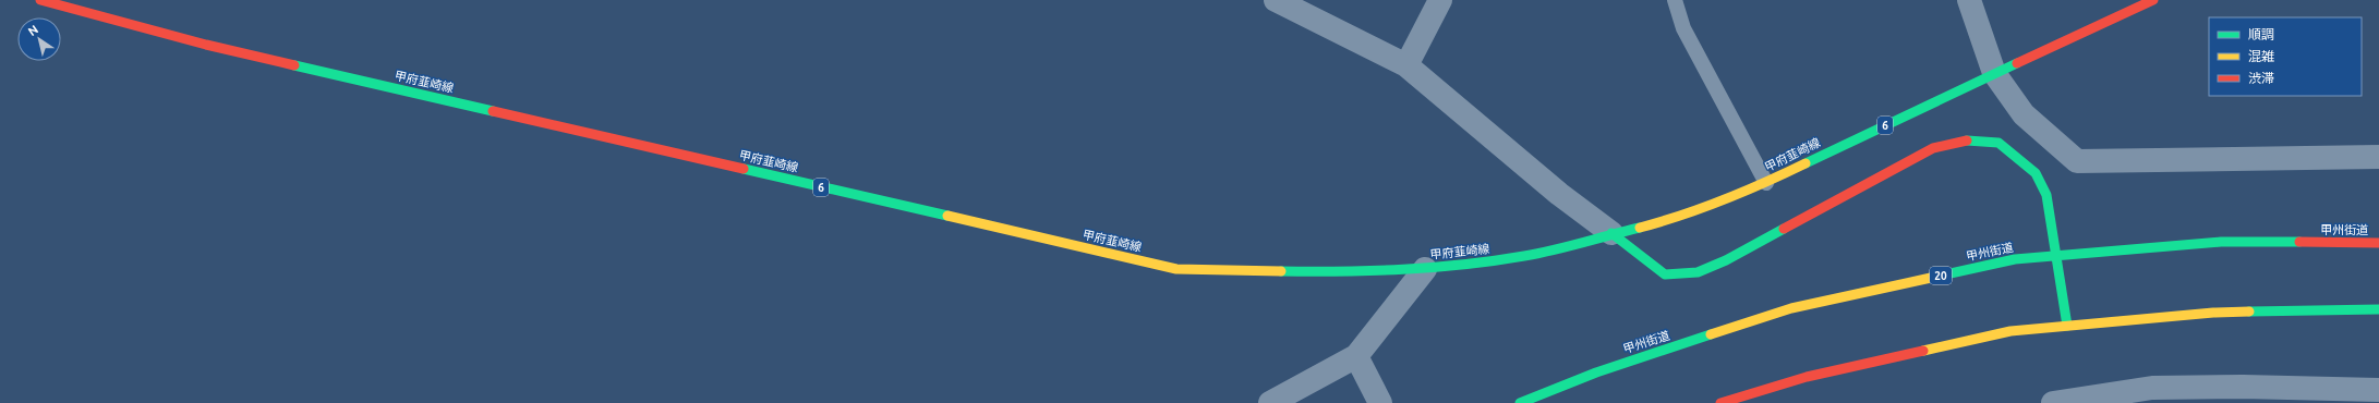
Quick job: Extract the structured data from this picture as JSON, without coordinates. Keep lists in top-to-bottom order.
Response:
{
  "streets": {
    "main road": [
      "甲府韮崎線",
      "6",
      "甲州街道",
      "20"
    ]
  },
  "legend": ["順調", "混雑", "渋滞"],
  "north": "top left"
}
